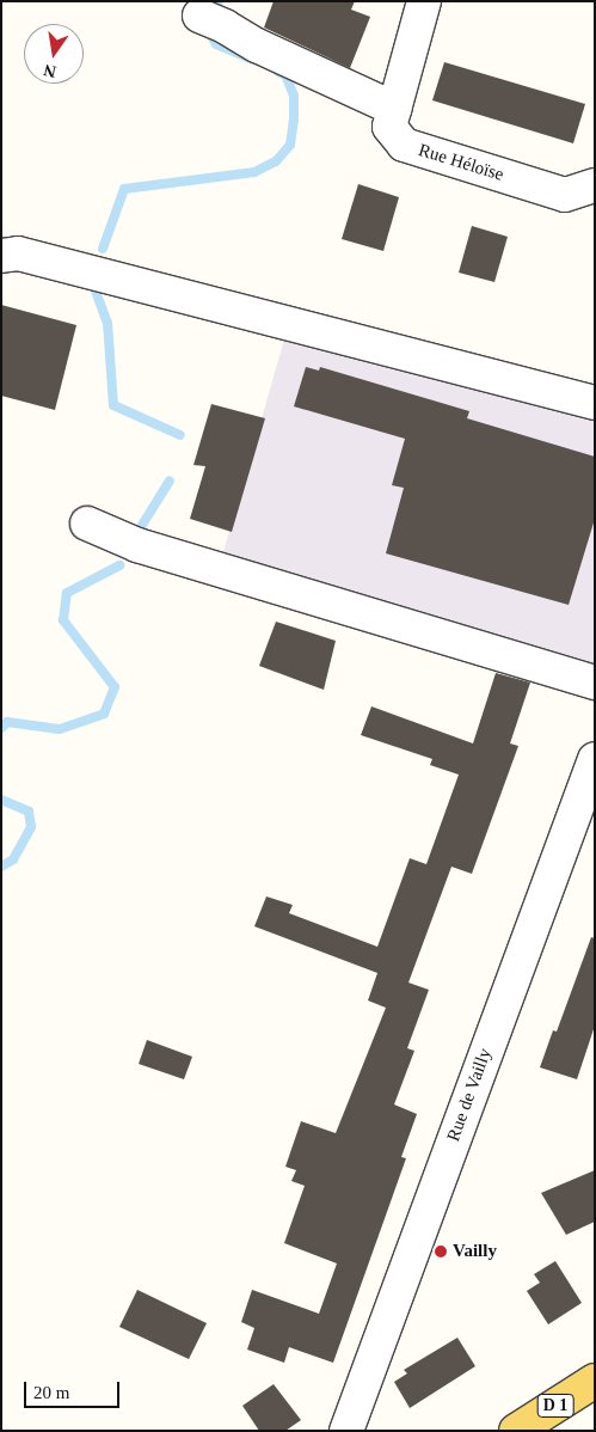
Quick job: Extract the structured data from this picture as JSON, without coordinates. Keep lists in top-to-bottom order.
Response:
{
  "streets": {
    "main road": ["D 1"],
    "street": ["Rue Héloïse", "Rue de Vailly"]
  },
  "places": ["Vailly"],
  "scale_bar": "20 m",
  "north": "bottom"
}
